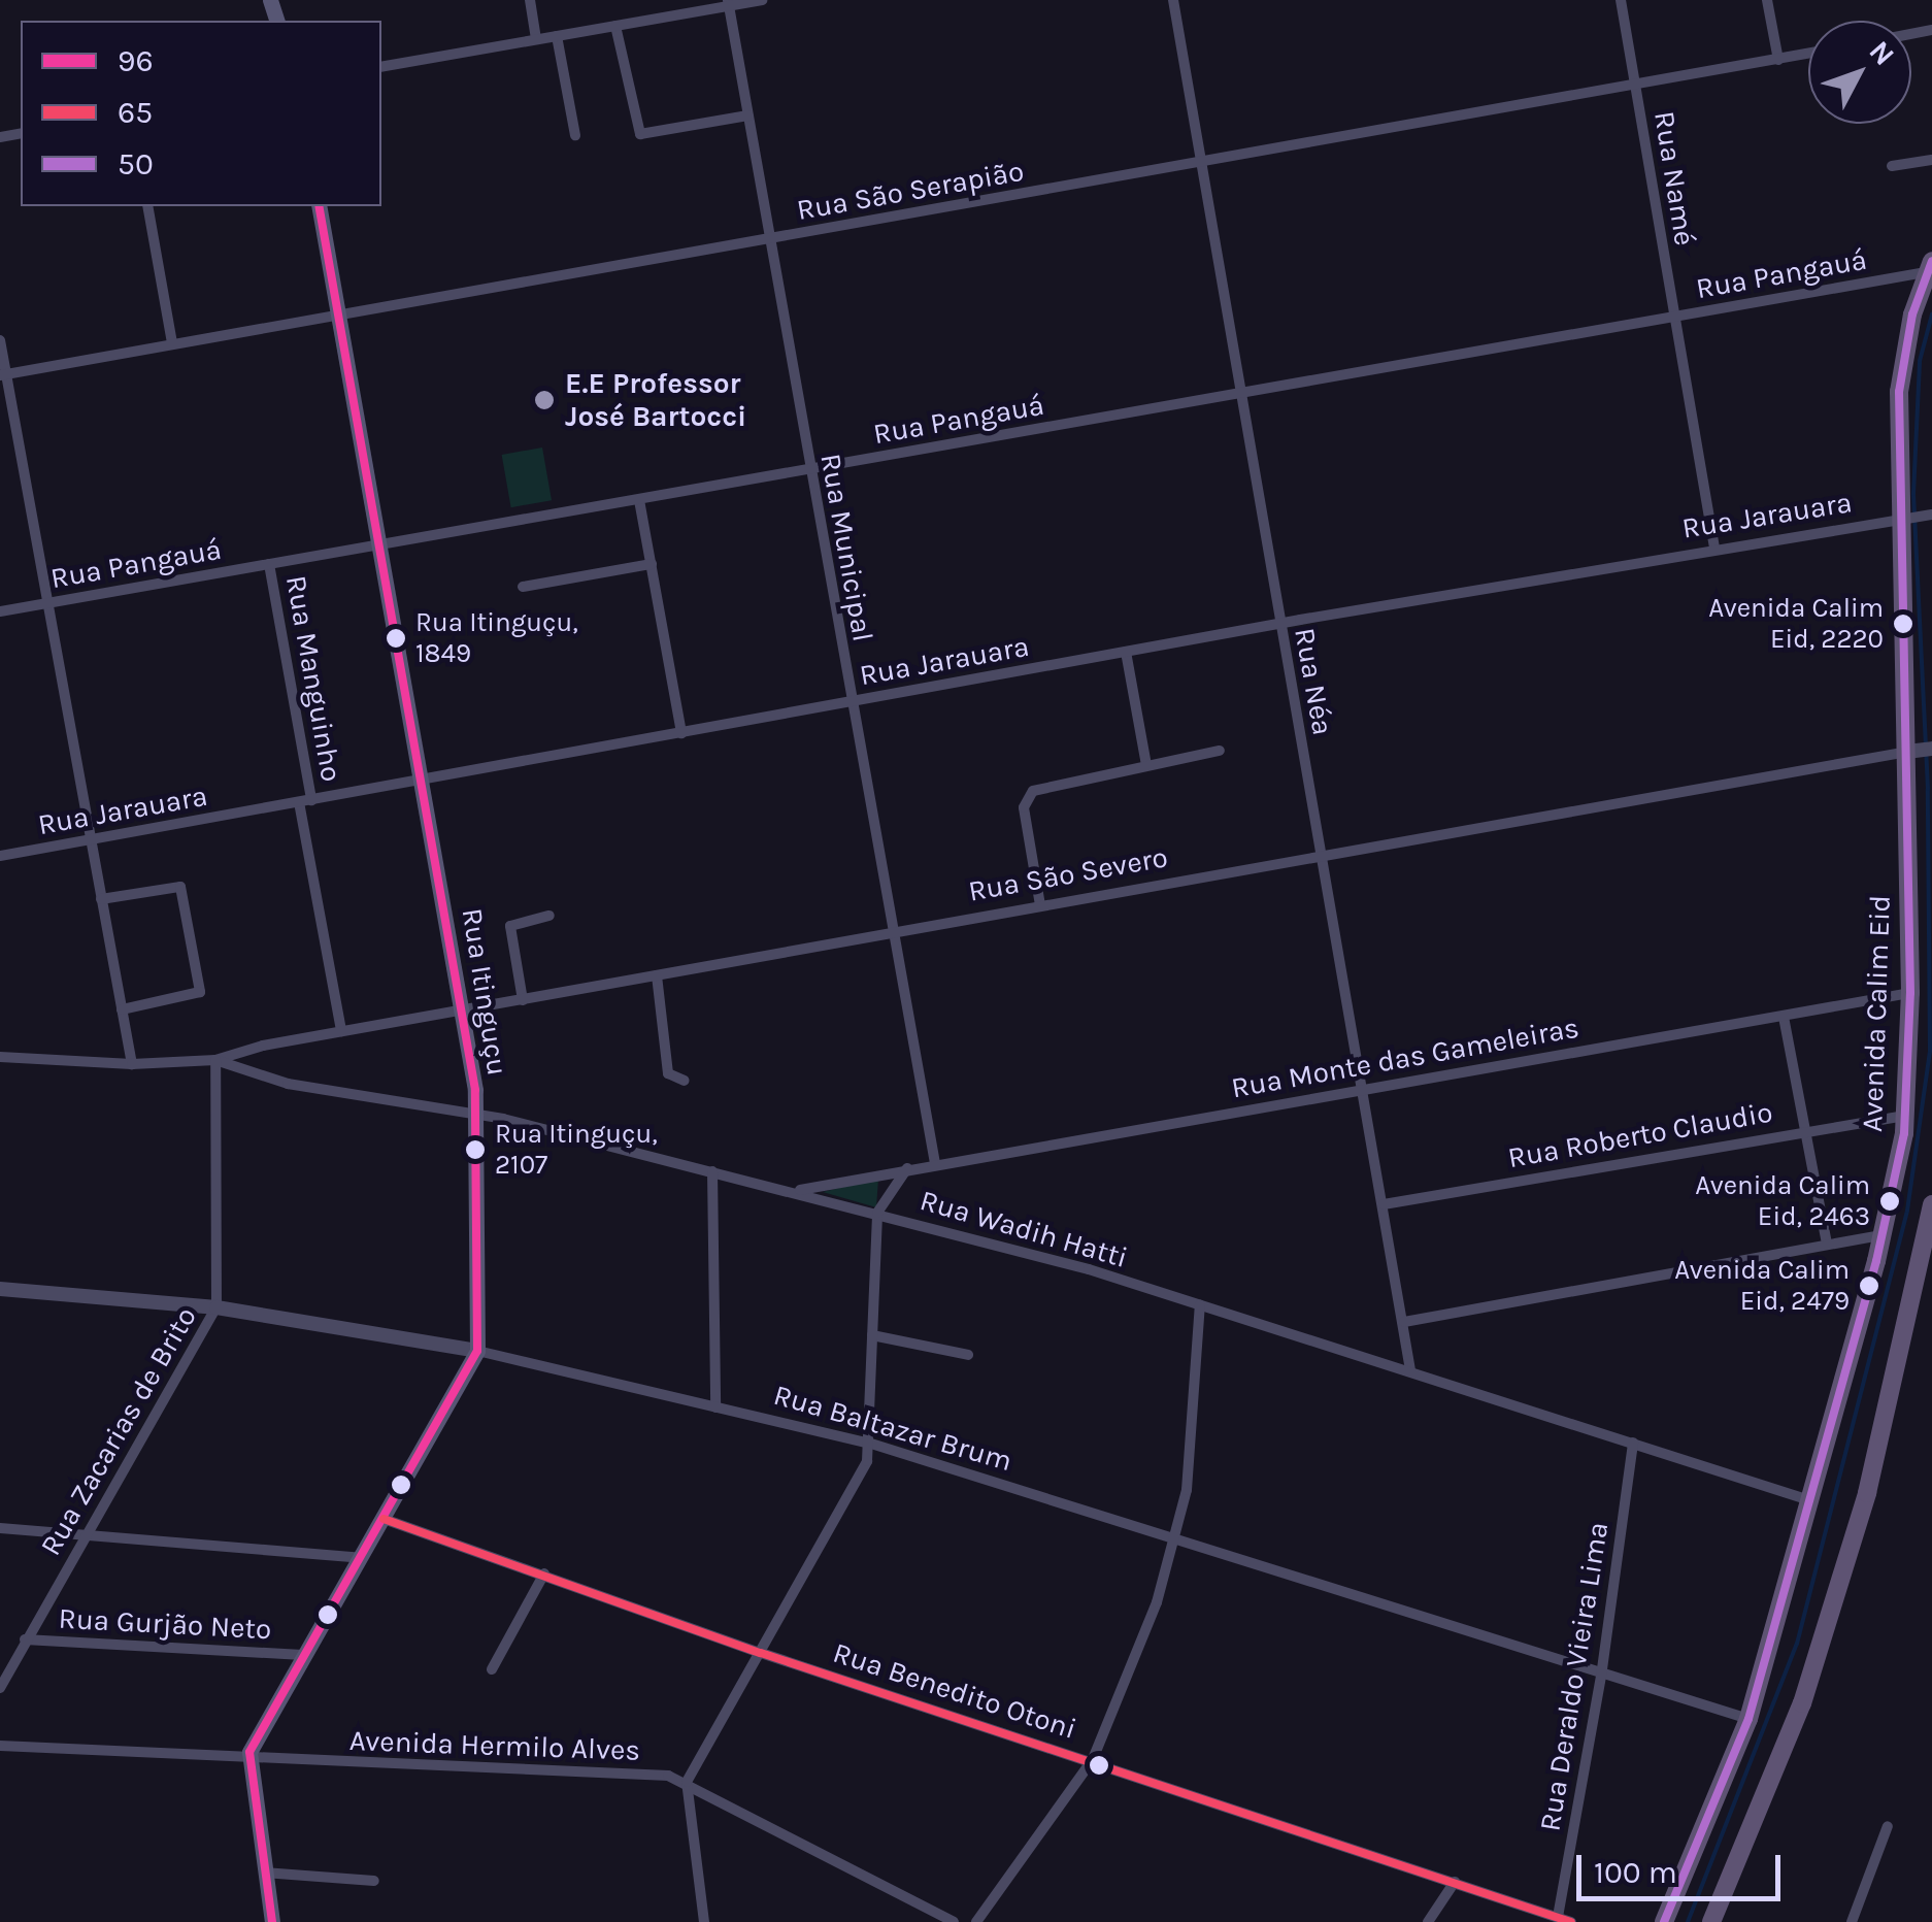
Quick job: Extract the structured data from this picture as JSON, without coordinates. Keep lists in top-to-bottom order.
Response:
{
  "streets": {
    "main road": ["Rua Itinguçu", "Avenida Calim Eid"],
    "street": [
      "Rua Namé",
      "Rua São Serapião",
      "Rua Pangauá",
      "Rua Jarauara",
      "Rua Municipal",
      "Rua Manguinho",
      "Rua Néa",
      "Rua São Severo",
      "Rua Monte das Gameleiras",
      "Rua Roberto Claudio",
      "Rua Wadih Hatti",
      "Rua Baltazar Brum",
      "Rua Zacarias de Brito",
      "Rua Gurjão Neto",
      "Rua Deraldo Vieira Lima",
      "Rua Benedito Otoni",
      "Avenida Hermilo Alves"
    ]
  },
  "crossings": [
    ["Rua Namé", "Rua São Serapião"],
    ["Rua Namé", "Rua Pangauá"],
    ["Rua Namé", "Rua Jarauara"],
    ["Rua São Serapião", "Rua Municipal"],
    ["Rua São Serapião", "Rua Néa"],
    ["Rua São Serapião", "Rua Itinguçu"],
    ["Rua Pangauá", "Rua Municipal"],
    ["Rua Pangauá", "Rua Manguinho"],
    ["Rua Pangauá", "Rua Néa"],
    ["Rua Pangauá", "Rua Itinguçu"],
    ["Rua Pangauá", "Avenida Calim Eid"],
    ["Rua Jarauara", "Rua Municipal"],
    ["Rua Jarauara", "Rua Manguinho"],
    ["Rua Jarauara", "Rua Néa"],
    ["Rua Jarauara", "Rua Itinguçu"],
    ["Rua Jarauara", "Avenida Calim Eid"],
    ["Rua Municipal", "Rua São Severo"],
    ["Rua Municipal", "Rua Monte das Gameleiras"],
    ["Rua Manguinho", "Rua São Severo"],
    ["Rua Néa", "Rua São Severo"],
    ["Rua Néa", "Rua Monte das Gameleiras"],
    ["Rua Néa", "Rua Roberto Claudio"],
    ["Rua Néa", "Rua Wadih Hatti"],
    ["Rua São Severo", "Rua Itinguçu"],
    ["Rua São Severo", "Avenida Calim Eid"],
    ["Rua São Severo", "Rua Wadih Hatti"],
    ["Rua São Severo", "Rua Zacarias de Brito"],
    ["Rua Itinguçu", "Rua Wadih Hatti"],
    ["Rua Itinguçu", "Rua Baltazar Brum"],
    ["Rua Itinguçu", "Rua Gurjão Neto"],
    ["Rua Itinguçu", "Rua Benedito Otoni"],
    ["Rua Itinguçu", "Avenida Hermilo Alves"],
    ["Avenida Calim Eid", "Rua Monte das Gameleiras"],
    ["Avenida Calim Eid", "Rua Roberto Claudio"],
    ["Avenida Calim Eid", "Rua Wadih Hatti"],
    ["Avenida Calim Eid", "Rua Baltazar Brum"],
    ["Rua Monte das Gameleiras", "Rua Wadih Hatti"],
    ["Rua Wadih Hatti", "Rua Zacarias de Brito"],
    ["Rua Wadih Hatti", "Rua Deraldo Vieira Lima"],
    ["Rua Baltazar Brum", "Rua Zacarias de Brito"],
    ["Rua Baltazar Brum", "Rua Deraldo Vieira Lima"],
    ["Rua Zacarias de Brito", "Rua Gurjão Neto"],
    ["Rua Deraldo Vieira Lima", "Rua Benedito Otoni"]
  ],
  "places": [
    "E.E Professor José Bartocci",
    "Avenida Calim Eid, 2220",
    "Rua Itinguçu, 1849",
    "Rua Itinguçu, 2107",
    "Avenida Calim Eid, 2463",
    "Avenida Calim Eid, 2479"
  ],
  "lines": ["transit line 96", "transit line 50", "transit line 65"],
  "legend": ["96", "65", "50"],
  "scale_bar": "100 m",
  "north": "top right"
}
